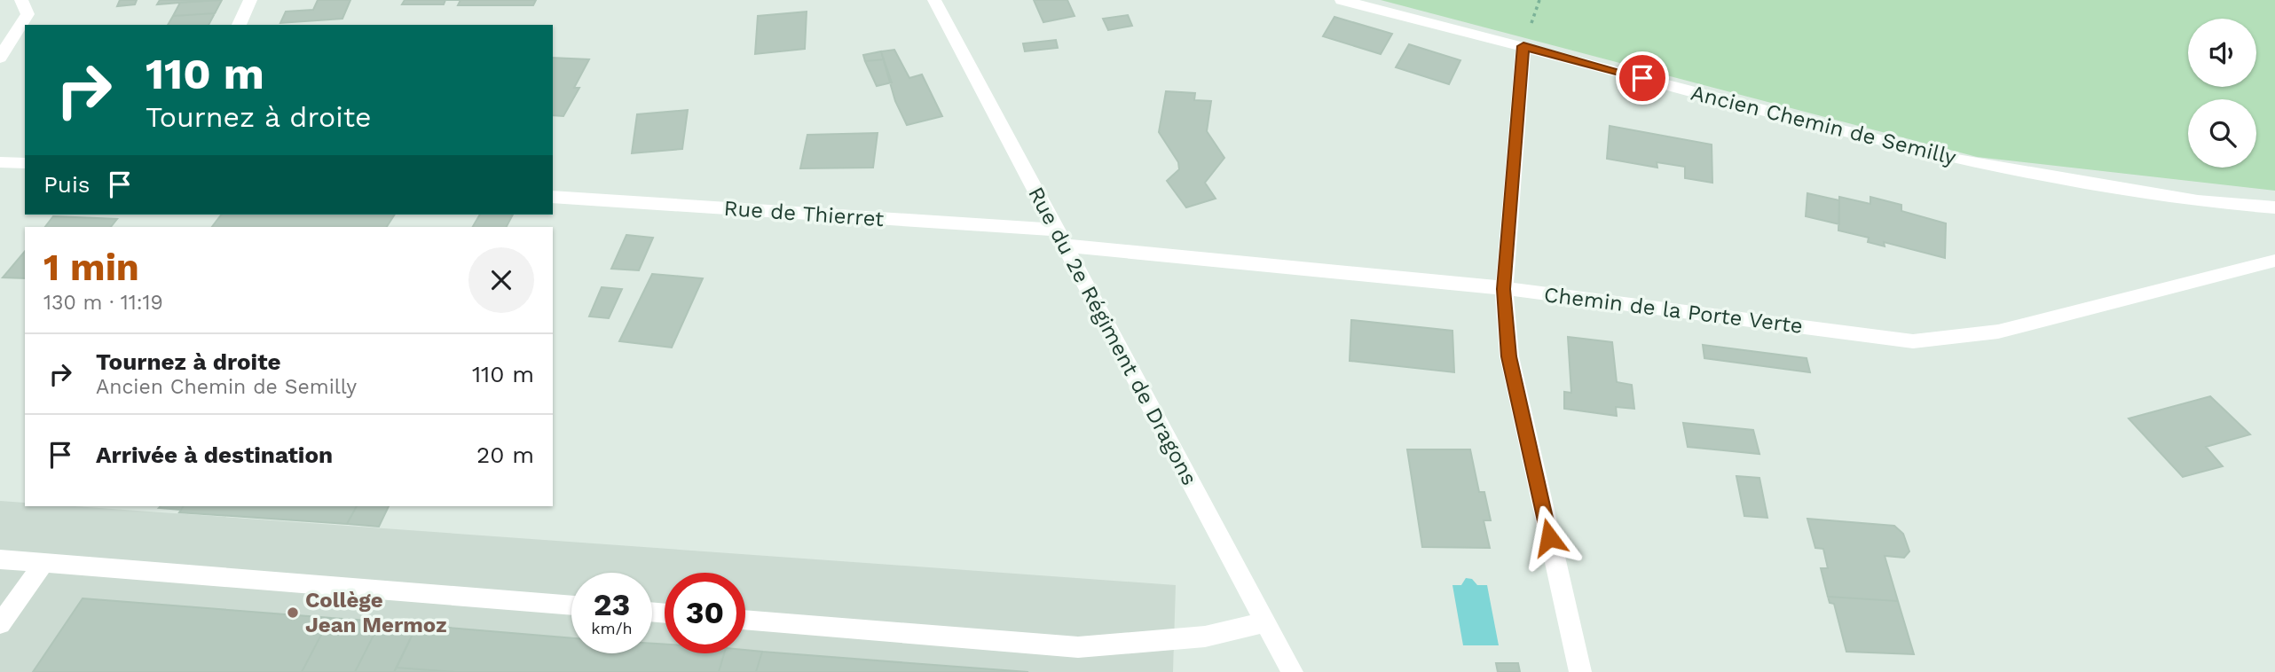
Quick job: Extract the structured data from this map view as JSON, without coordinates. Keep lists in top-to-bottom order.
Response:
{
  "streets": {
    "street": [
      "Ancien Chemin de Semilly",
      "Rue de Thierret",
      "Chemin de la Porte Verte",
      "Rue du 2e Régiment de Dragons"
    ]
  },
  "crossings": [
    ["Rue de Thierret", "Chemin de la Porte Verte"],
    ["Rue de Thierret", "Rue du 2e Régiment de Dragons"],
    ["Chemin de la Porte Verte", "Rue du 2e Régiment de Dragons"]
  ],
  "places": ["Collège Jean Mermoz"],
  "page": {
    "turn": ["110 m", "Tournez à droite"],
    "then": "Puis",
    "heading": ["1 min", "130 m · 11:19"],
    "list": [
      {
        "name": "Tournez à droite",
        "note": "Ancien Chemin de Semilly",
        "value": "110 m"
      },
      {
        "name": "Arrivée à destination",
        "value": "20 m"
      }
    ],
    "speed": "23 km/h",
    "limit": "30"
  }
}
